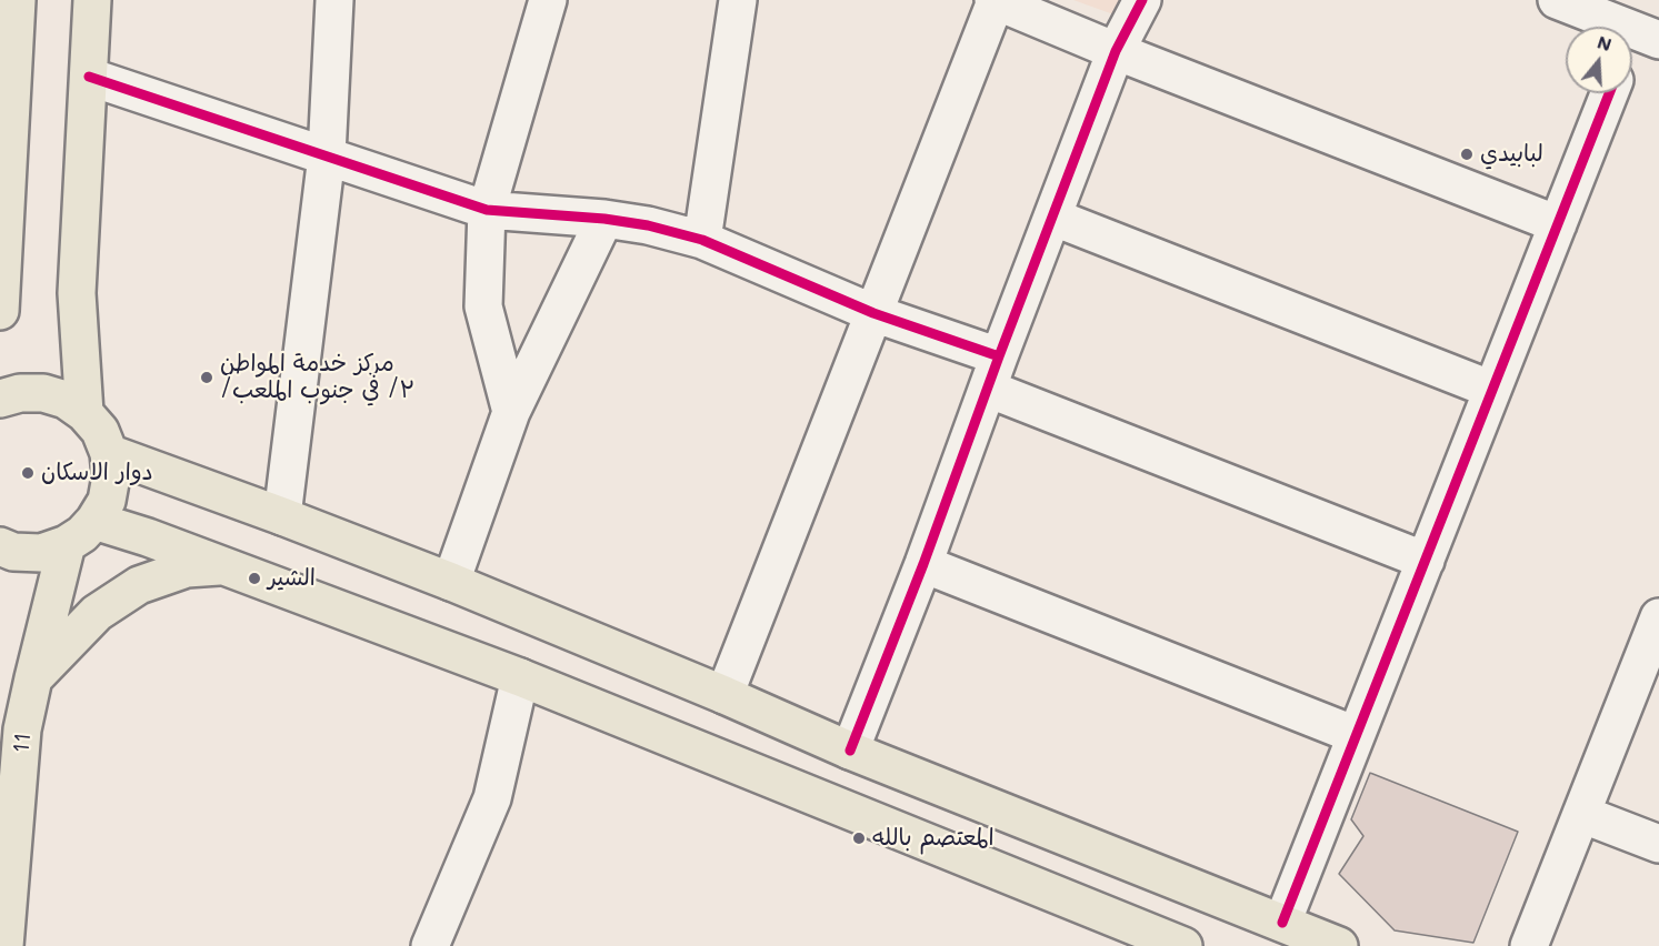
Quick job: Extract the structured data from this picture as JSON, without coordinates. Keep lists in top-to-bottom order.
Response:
{
  "streets": {
    "main road": ["11"]
  },
  "places": [
    "لبابيدي",
    "مركز خدمة المواطن /٣/ في جنوب الملعب",
    "دوار الاسكان",
    "الشير",
    "المعتصم بالله"
  ],
  "north": "top"
}
